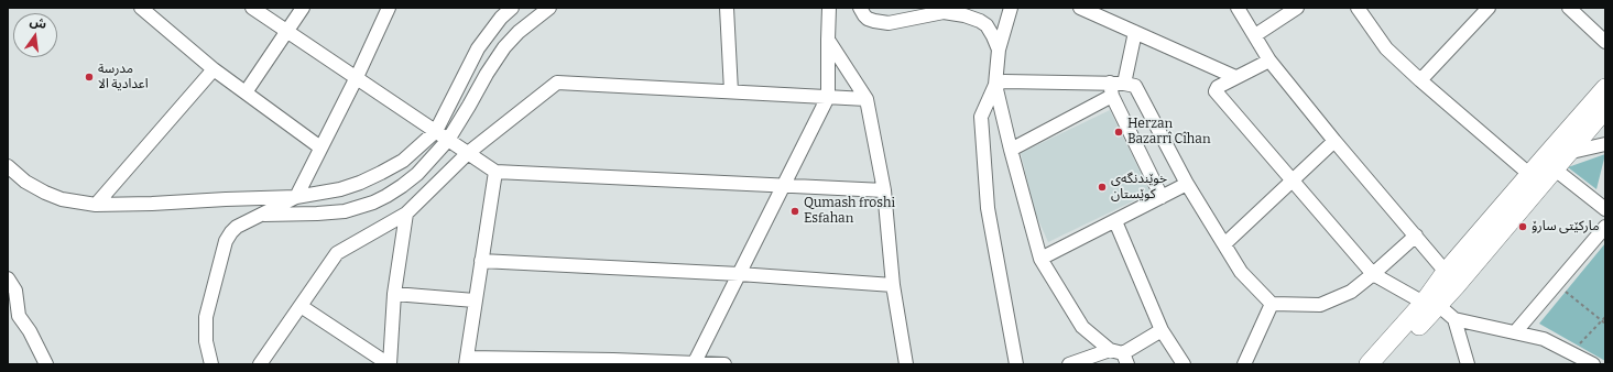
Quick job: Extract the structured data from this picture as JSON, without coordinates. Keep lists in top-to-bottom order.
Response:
{
  "places": [
    "مدرسة اعدادية الا",
    "Herzan Bazarrî Cîhan",
    "خوێندنگەی کوێستان",
    "Qumash froshi Esfahan",
    "مارکێتی سارۆ"
  ],
  "north": "top"
}
